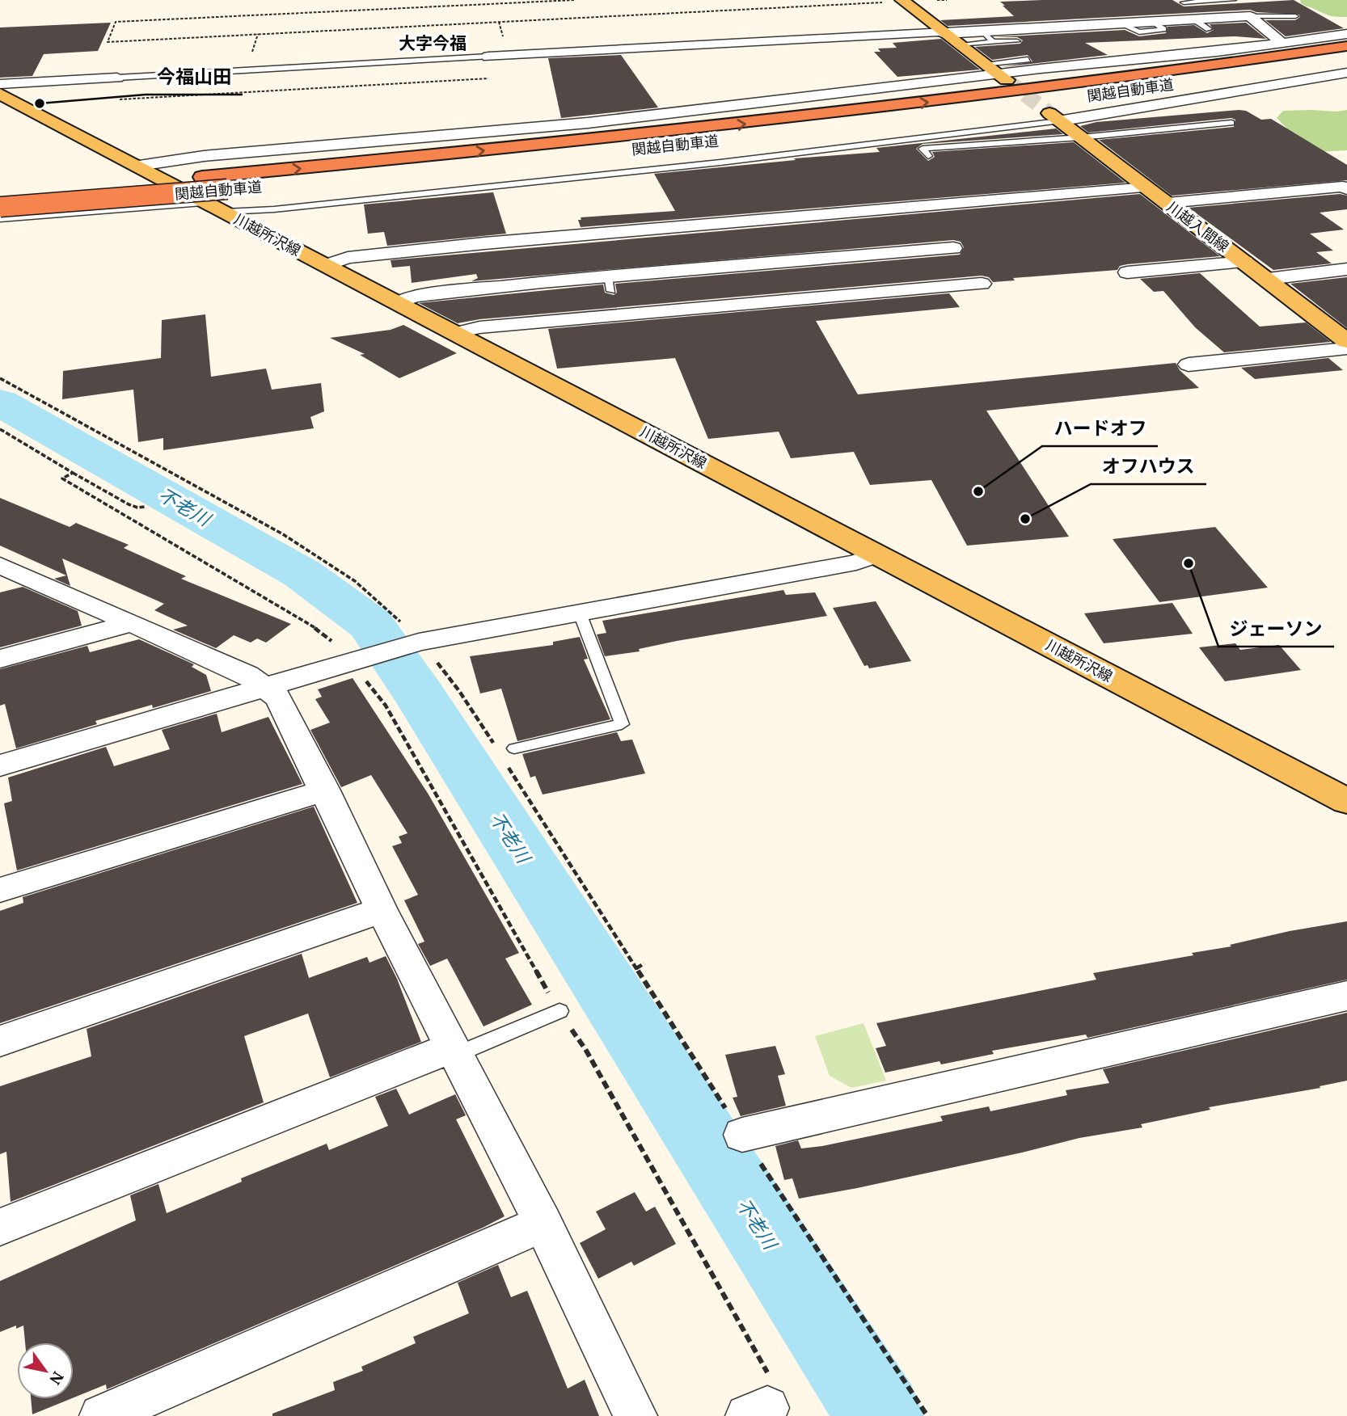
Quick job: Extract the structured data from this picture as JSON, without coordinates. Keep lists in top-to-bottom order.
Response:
{
  "streets": {
    "highway": ["関越自動車道"],
    "main road": ["川越入間線", "川越所沢線"]
  },
  "crossings": [
    ["関越自動車道", "川越所沢線"]
  ],
  "districts": ["大字今福"],
  "water": ["不老川"],
  "places": [
    "今福山田",
    "ハードオフ",
    "オフハウス",
    "ジェーソン"
  ],
  "north": "bottom right"
}
